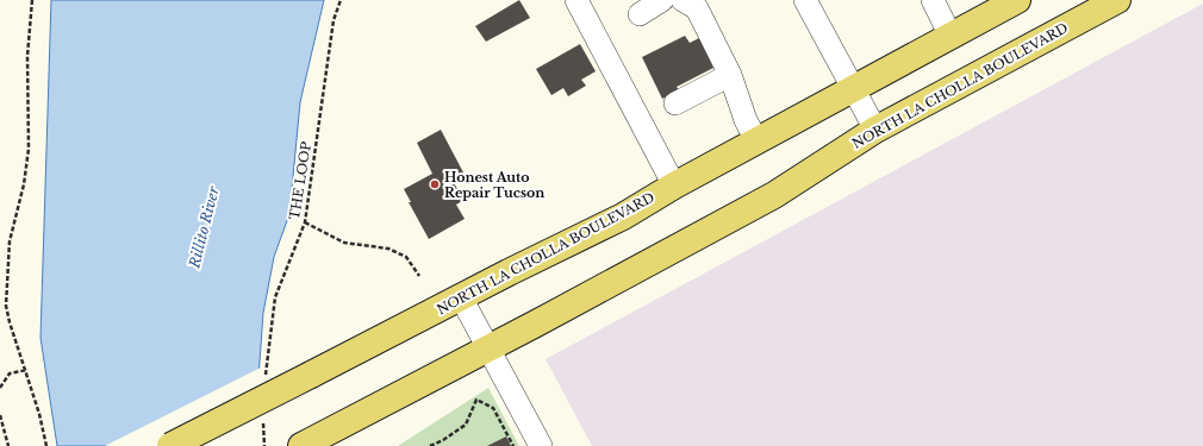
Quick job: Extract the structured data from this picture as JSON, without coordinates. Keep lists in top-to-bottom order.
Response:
{
  "streets": {
    "main road": ["NORTH LA CHOLLA BOULEVARD"],
    "path": ["THE LOOP"]
  },
  "water": ["Rillito River"],
  "places": ["Honest Auto Repair Tucson"]
}
